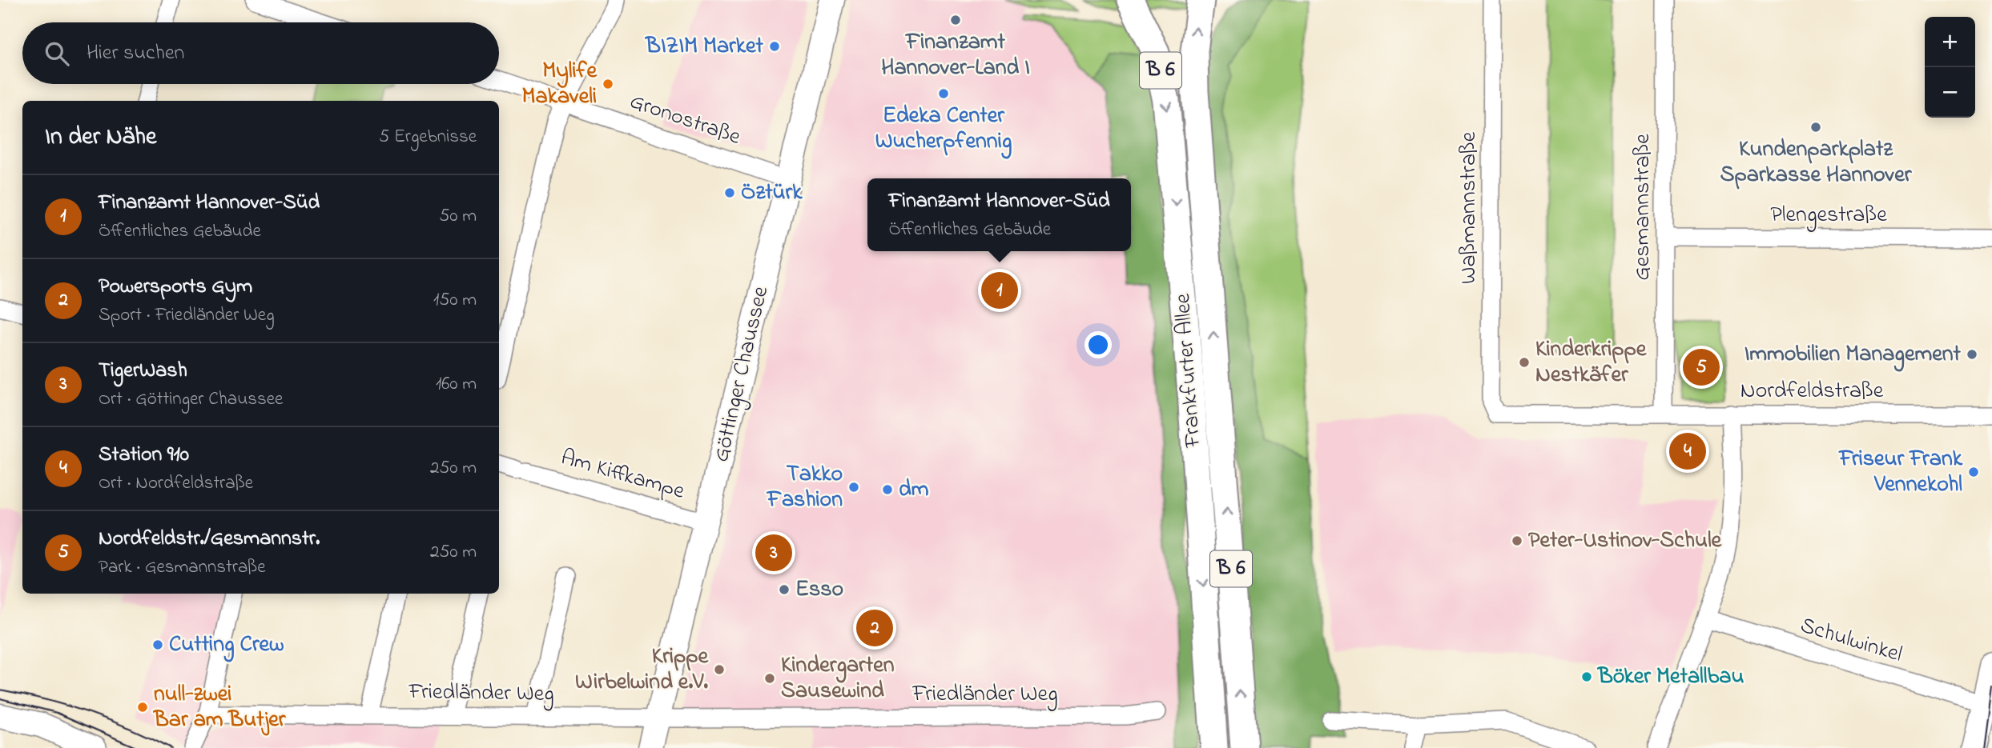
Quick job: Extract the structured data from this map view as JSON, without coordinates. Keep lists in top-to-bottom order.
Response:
{
  "streets": {
    "main road": ["B 6", "Frankfurter Allee"],
    "street": [
      "Gronostraße",
      "Gesmannstraße",
      "Waßmannstraße",
      "Plengestraße",
      "Göttinger Chaussee",
      "Nordfeldstraße",
      "Am Kiffkampe",
      "Schulwinkel",
      "Friedländer Weg"
    ]
  },
  "crossings": [
    ["Gronostraße", "Göttinger Chaussee"],
    ["Gesmannstraße", "Plengestraße"],
    ["Gesmannstraße", "Nordfeldstraße"],
    ["Waßmannstraße", "Nordfeldstraße"],
    ["Göttinger Chaussee", "Am Kiffkampe"],
    ["Göttinger Chaussee", "Friedländer Weg"]
  ],
  "places": [
    "Finanzamt Hannover-Land I",
    "BIZIM Market",
    "Mylife Makaveli",
    "Edeka Center Wucherpfennig",
    "Kundenparkplatz Sparkasse Hannover",
    "Öztürk",
    "Immobilien Management",
    "Kinderkrippe Nestkäfer",
    "Friseur Frank Vennekohl",
    "Takko Fashion",
    "dm",
    "Peter-Ustinov-Schule",
    "Esso",
    "Cutting Crew",
    "Krippe Wirbelwind e.V.",
    "Böker Metallbau",
    "Kindergarten Sausewind",
    "null-zwei Bar am Butjer"
  ],
  "page": {
    "map_buttons": ["+", "−"],
    "search": "Hier suchen",
    "heading": ["In der Nähe", "5 Ergebnisse"],
    "list": [
      {
        "mark": "1",
        "name": "Finanzamt Hannover-Süd",
        "note": "Öffentliches Gebäude",
        "value": "50 m"
      },
      {
        "mark": "2",
        "name": "Powersports Gym",
        "note": "Sport · Friedländer Weg",
        "value": "150 m"
      },
      {
        "mark": "3",
        "name": "TigerWash",
        "note": "Ort · Göttinger Chaussee",
        "value": "160 m"
      },
      {
        "mark": "4",
        "name": "Station 910",
        "note": "Ort · Nordfeldstraße",
        "value": "250 m"
      },
      {
        "mark": "5",
        "name": "Nordfeldstr./Gesmannstr.",
        "note": "Park · Gesmannstraße",
        "value": "250 m"
      }
    ],
    "popup": ["Finanzamt Hannover-Süd", "Öffentliches Gebäude"],
    "pins": [
      "1",
      "5",
      "4",
      "3",
      "2"
    ]
  }
}
